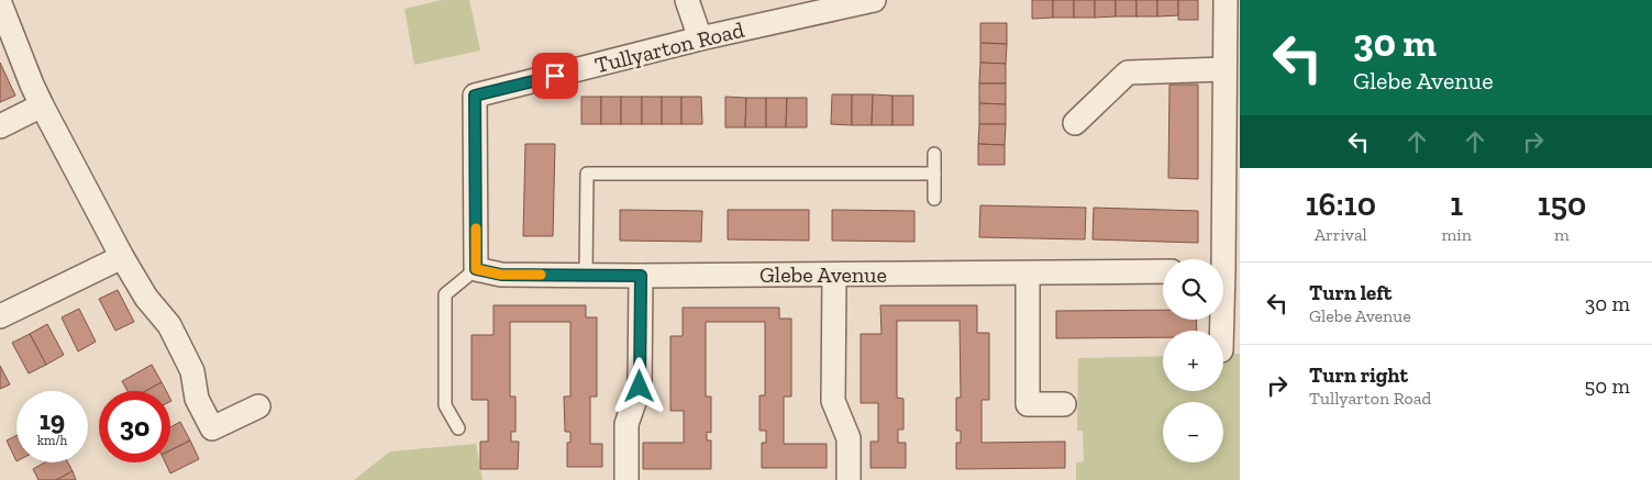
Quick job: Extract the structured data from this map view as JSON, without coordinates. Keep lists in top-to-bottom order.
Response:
{
  "streets": {
    "street": ["Tullyarton Road", "Glebe Avenue"]
  },
  "crossings": [
    ["Tullyarton Road", "Glebe Avenue"]
  ],
  "page": {
    "turn": ["30 m", "Glebe Avenue"],
    "eta": [
      "16:10",
      "Arrival",
      "1",
      "min",
      "150",
      "m"
    ],
    "map_buttons": ["+", "−"],
    "list": [
      {
        "name": "Turn left",
        "note": "Glebe Avenue",
        "value": "30 m"
      },
      {
        "name": "Turn right",
        "note": "Tullyarton Road",
        "value": "50 m"
      }
    ],
    "speed": "19 km/h",
    "limit": "30"
  }
}
